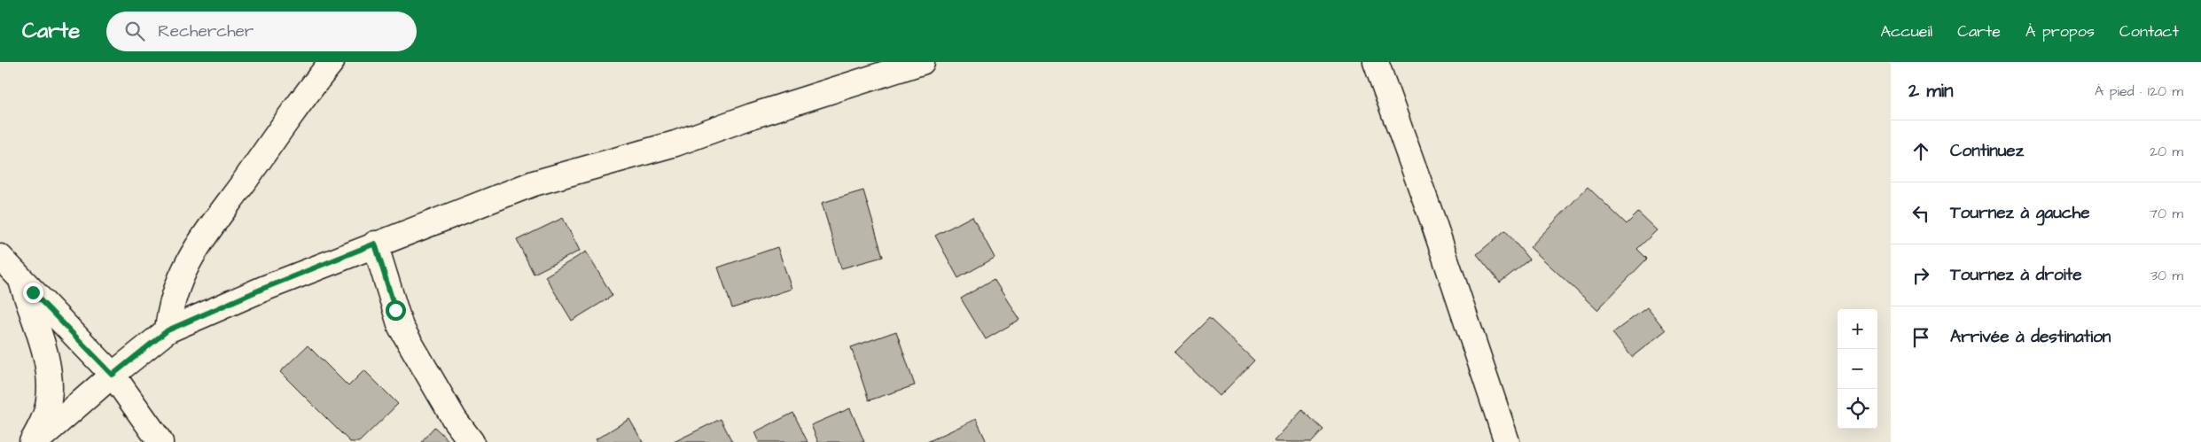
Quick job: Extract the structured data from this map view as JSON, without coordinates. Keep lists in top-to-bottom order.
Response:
{
  "page": {
    "header": "Carte",
    "search": "Rechercher",
    "nav": [
      "Accueil",
      "Carte",
      "À propos",
      "Contact"
    ],
    "heading": ["2 min", "À pied · 120 m"],
    "list": [
      ["Continuez", "20 m"],
      ["Tournez à gauche", "70 m"],
      ["Tournez à droite", "30 m"],
      "Arrivée à destination"
    ],
    "map_buttons": ["+", "−"]
  }
}
